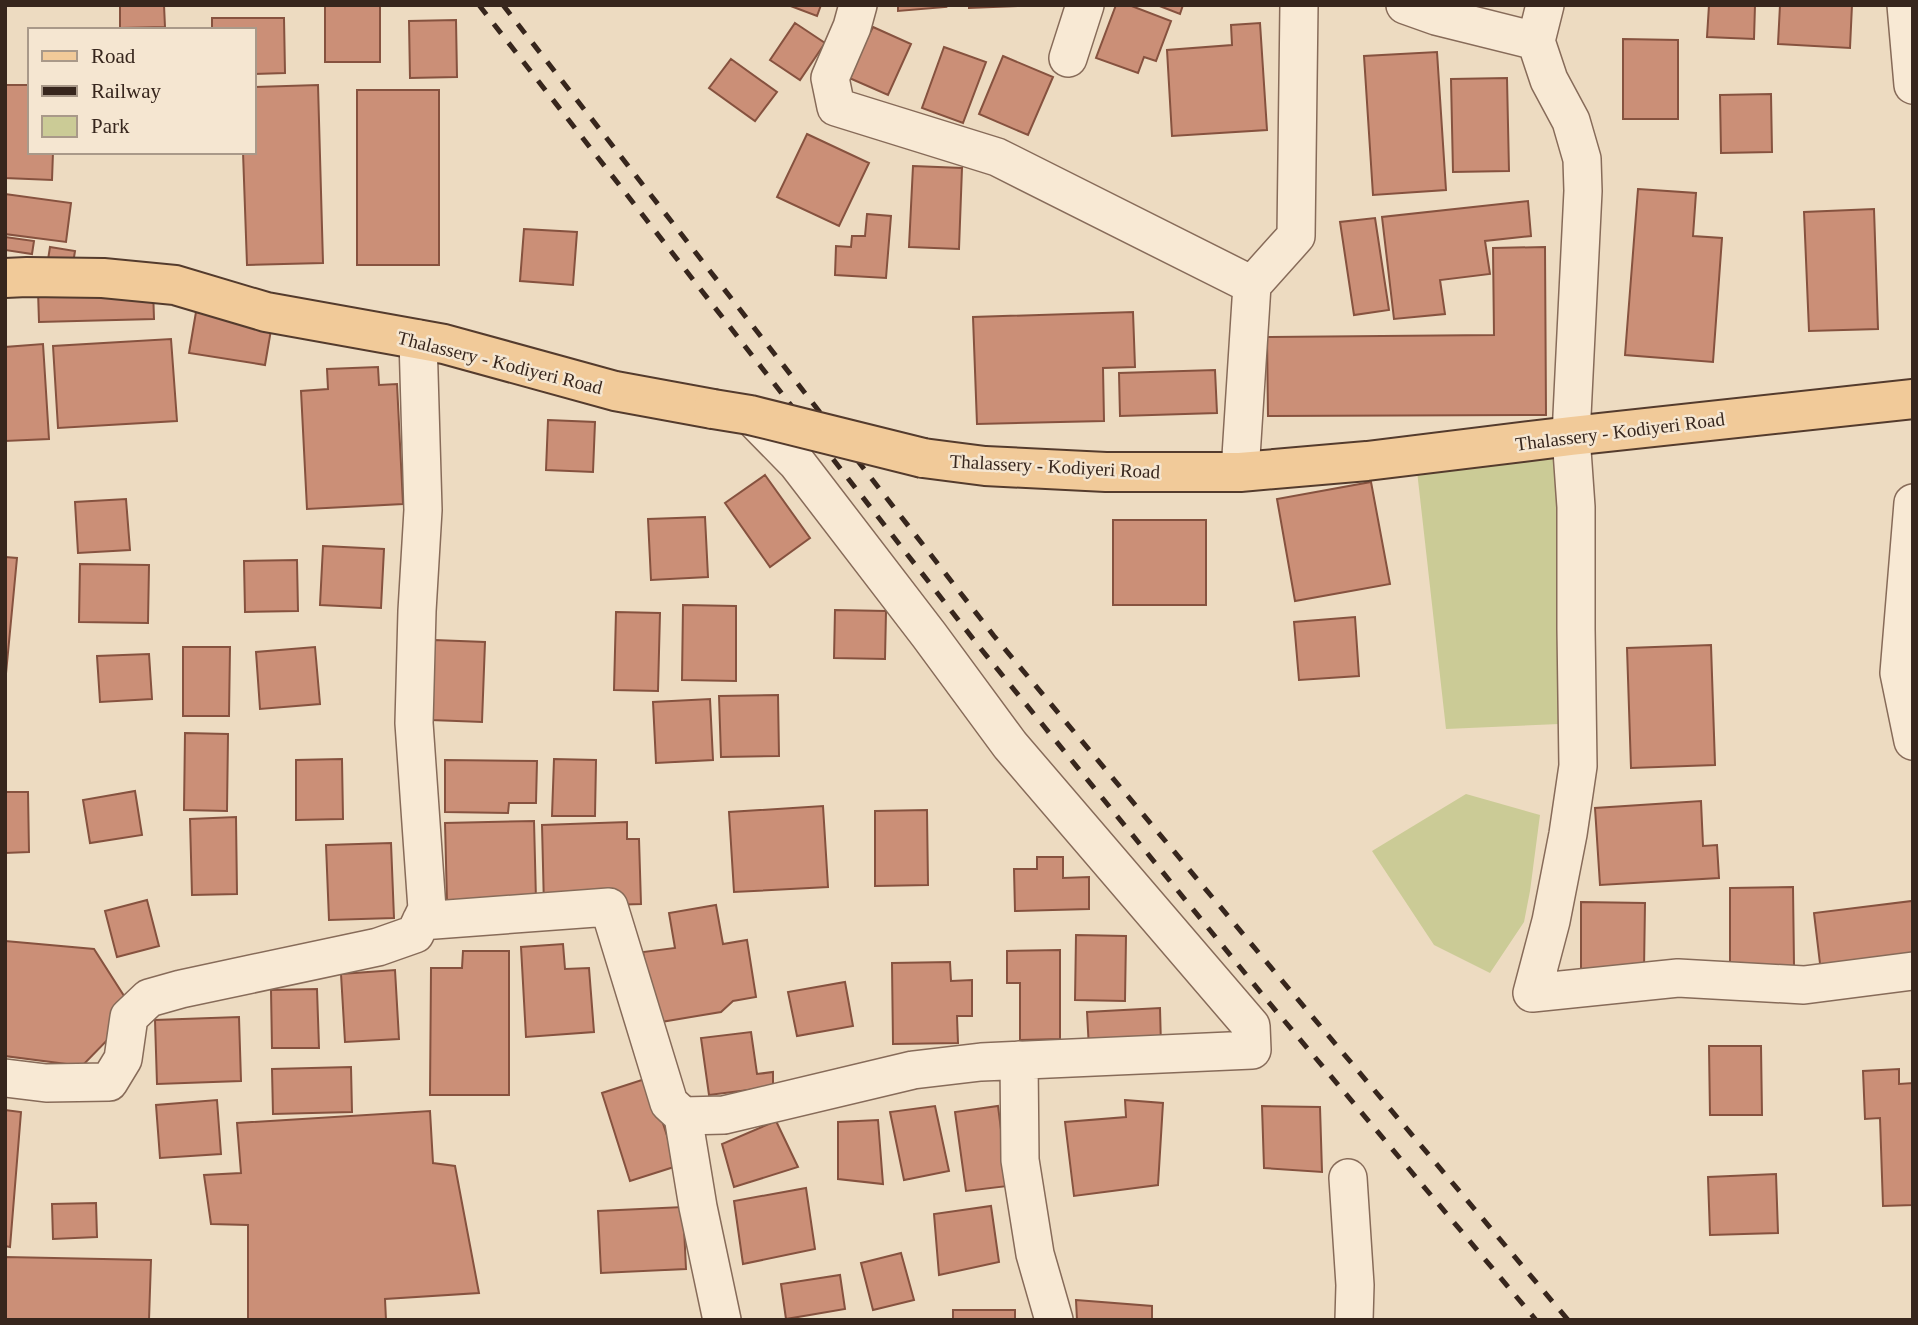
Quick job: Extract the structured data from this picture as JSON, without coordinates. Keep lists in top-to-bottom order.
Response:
{
  "streets": {
    "main road": ["Thalassery - Kodiyeri Road"]
  },
  "legend": ["Road", "Railway", "Park"]
}
